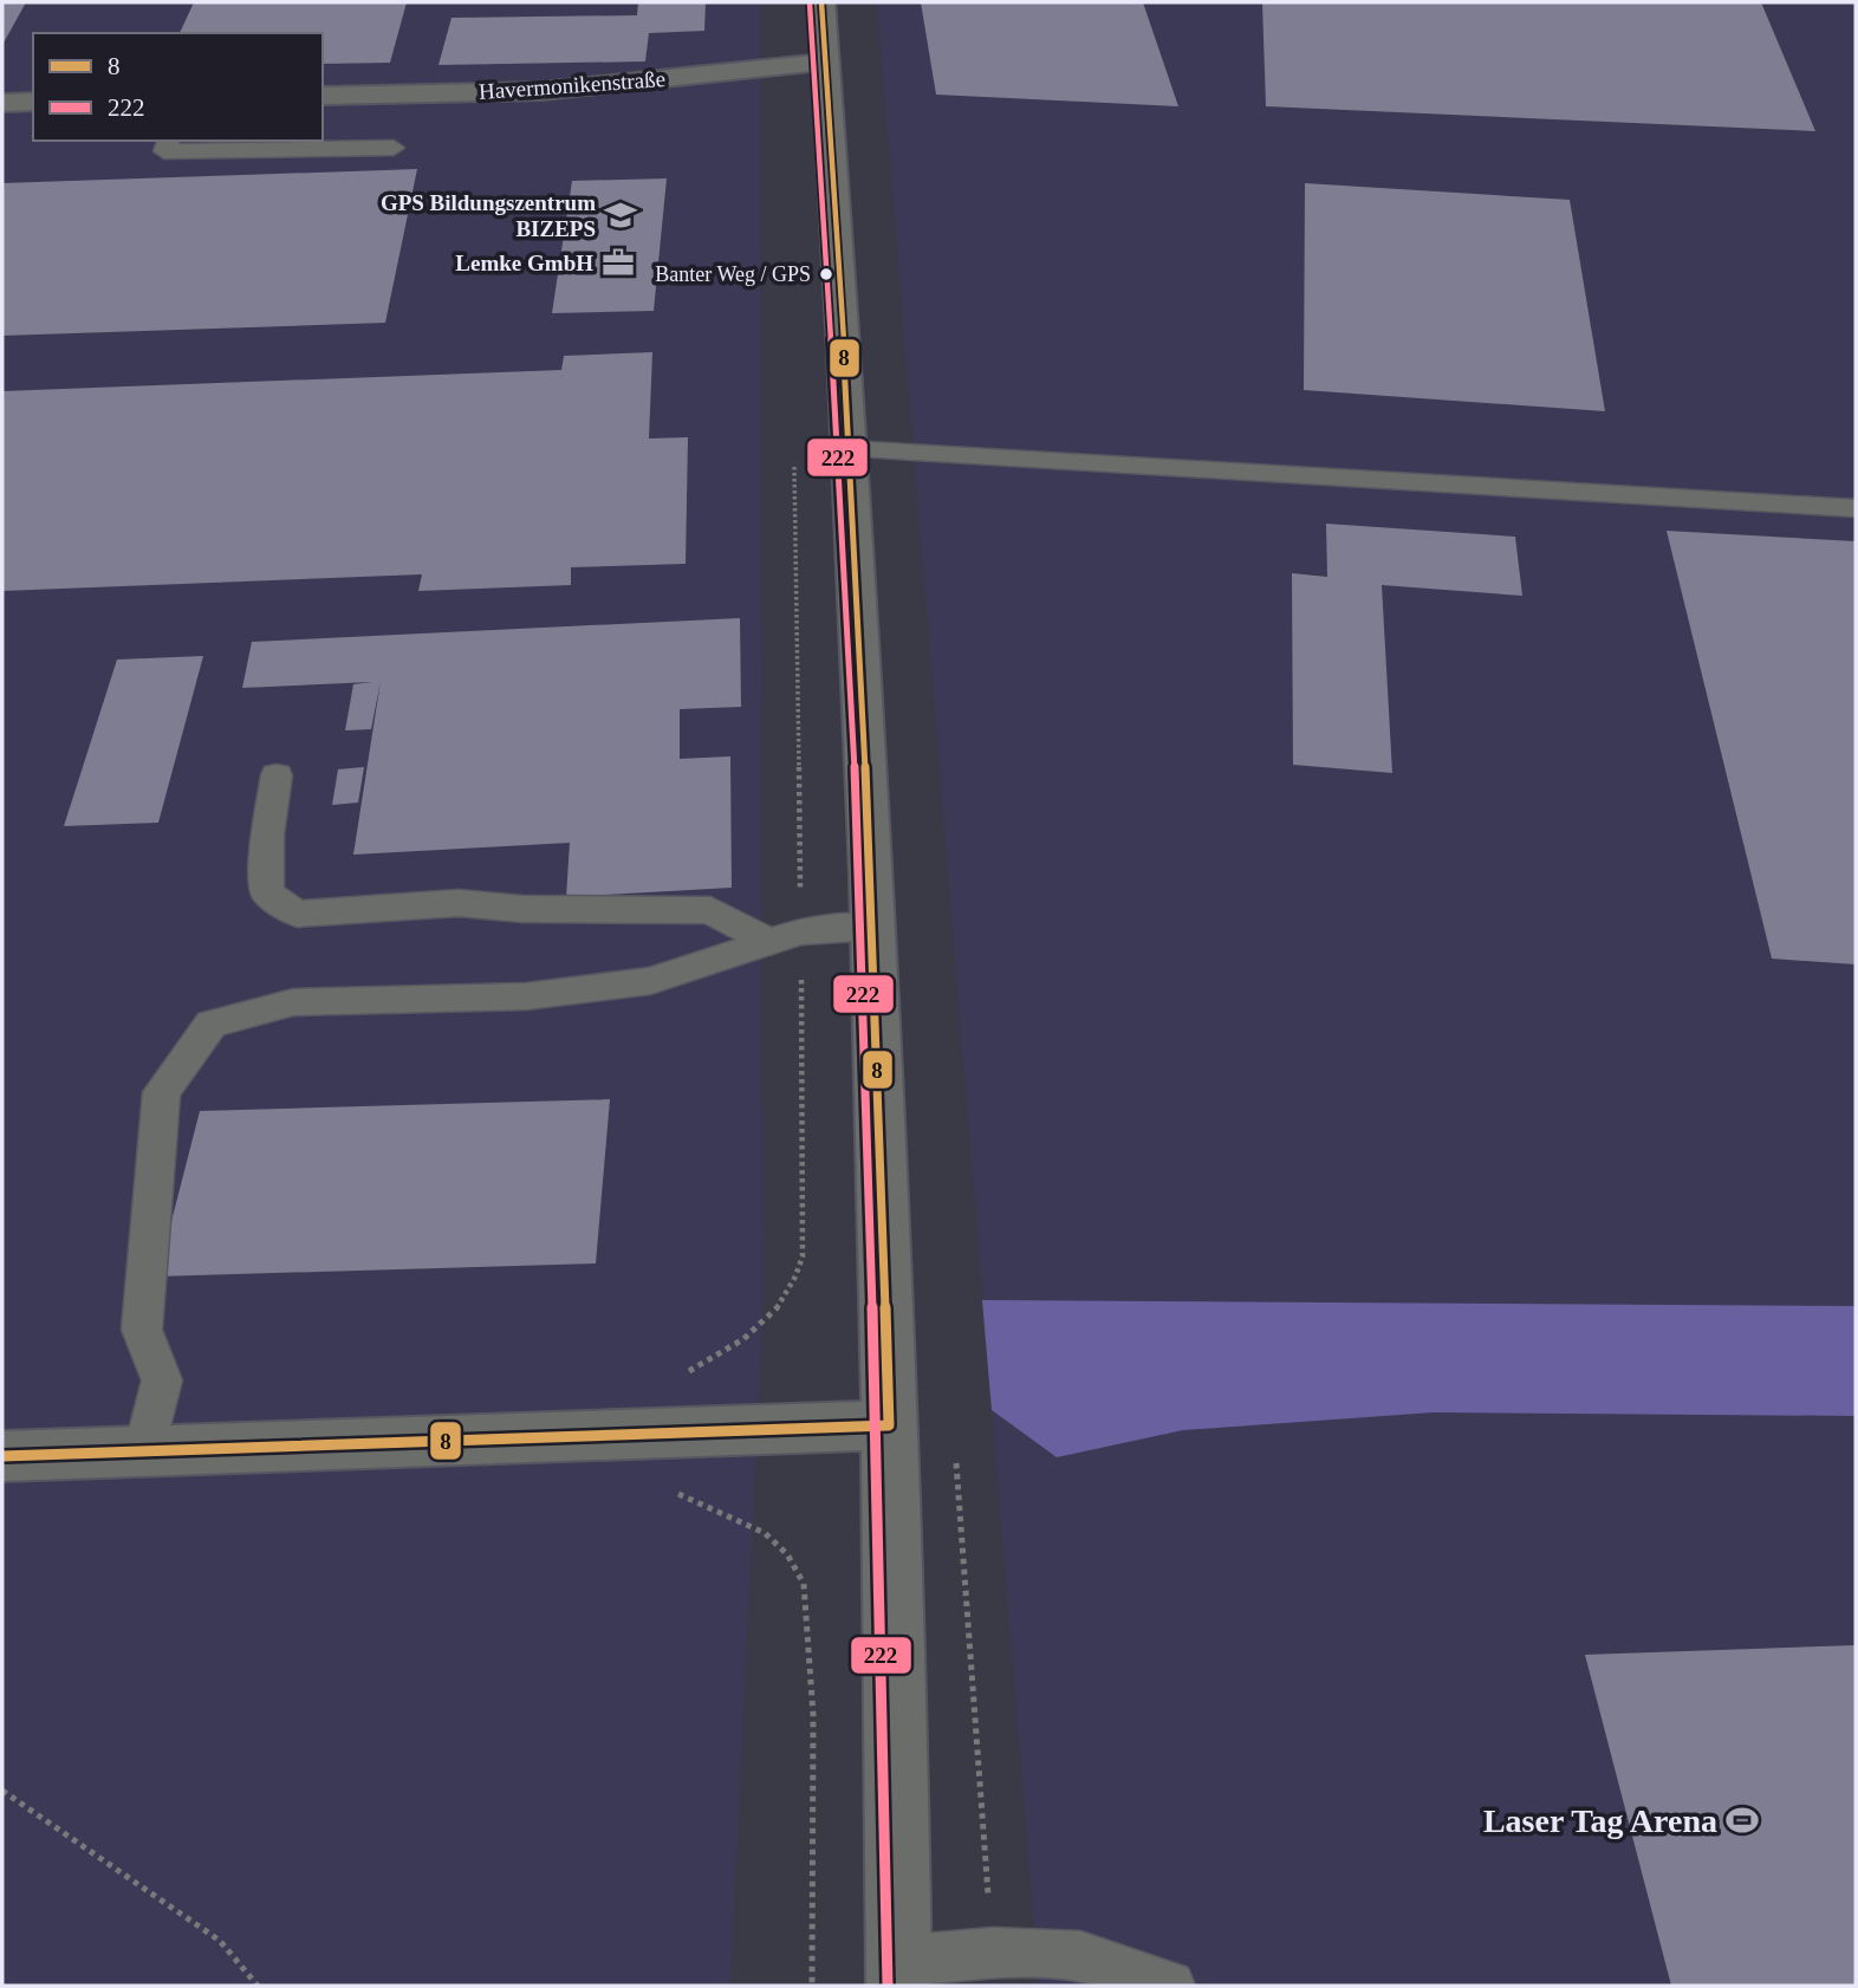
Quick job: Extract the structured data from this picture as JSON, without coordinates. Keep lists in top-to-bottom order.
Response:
{
  "streets": {
    "street": ["Havermonikenstraße"]
  },
  "places": {
    "school or university": ["GPS Bildungszentrum BIZEPS"],
    "office": ["Lemke GmbH"],
    "other": ["Banter Weg / GPS"],
    "sports": ["Laser Tag Arena"]
  },
  "lines": ["transit line 8", "transit line 222"],
  "legend": ["8", "222"]
}
